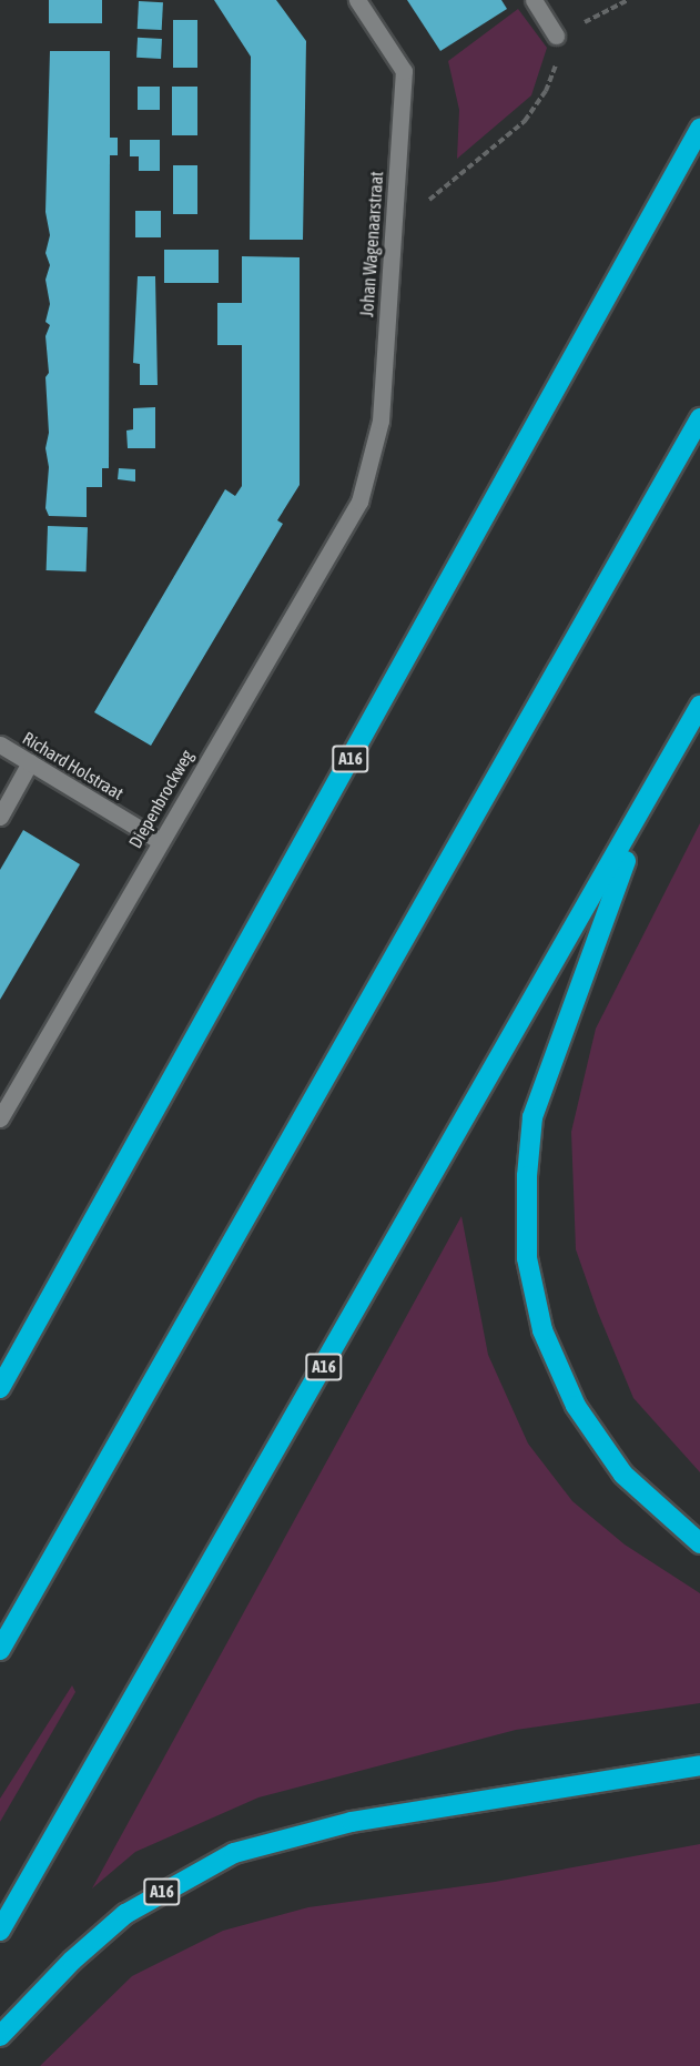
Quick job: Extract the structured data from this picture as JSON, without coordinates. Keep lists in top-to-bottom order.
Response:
{
  "streets": {
    "highway": ["A16"],
    "street": ["Johan Wagenaarstraat", "Richard Holstraat", "Diepenbrockweg"]
  },
  "crossings": [
    ["Johan Wagenaarstraat", "Diepenbrockweg"],
    ["Richard Holstraat", "Diepenbrockweg"]
  ]
}
